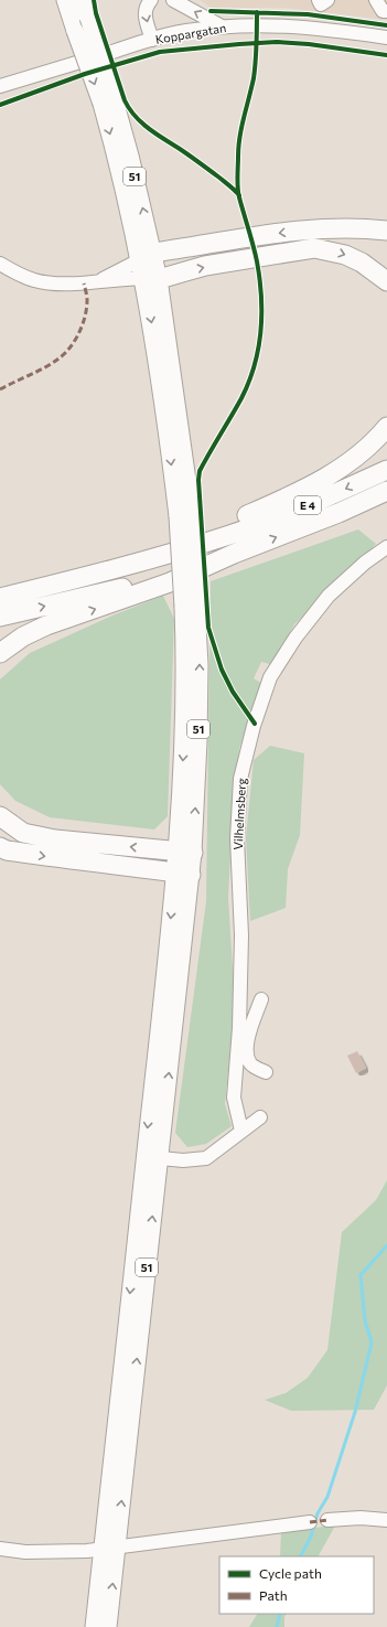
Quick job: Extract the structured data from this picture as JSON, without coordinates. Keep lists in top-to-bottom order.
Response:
{
  "streets": {
    "highway": ["E 4"],
    "main road": ["51"],
    "street": ["Koppargatan", "Vilhelmsberg"]
  },
  "legend": ["Cycle path", "Path"]
}
